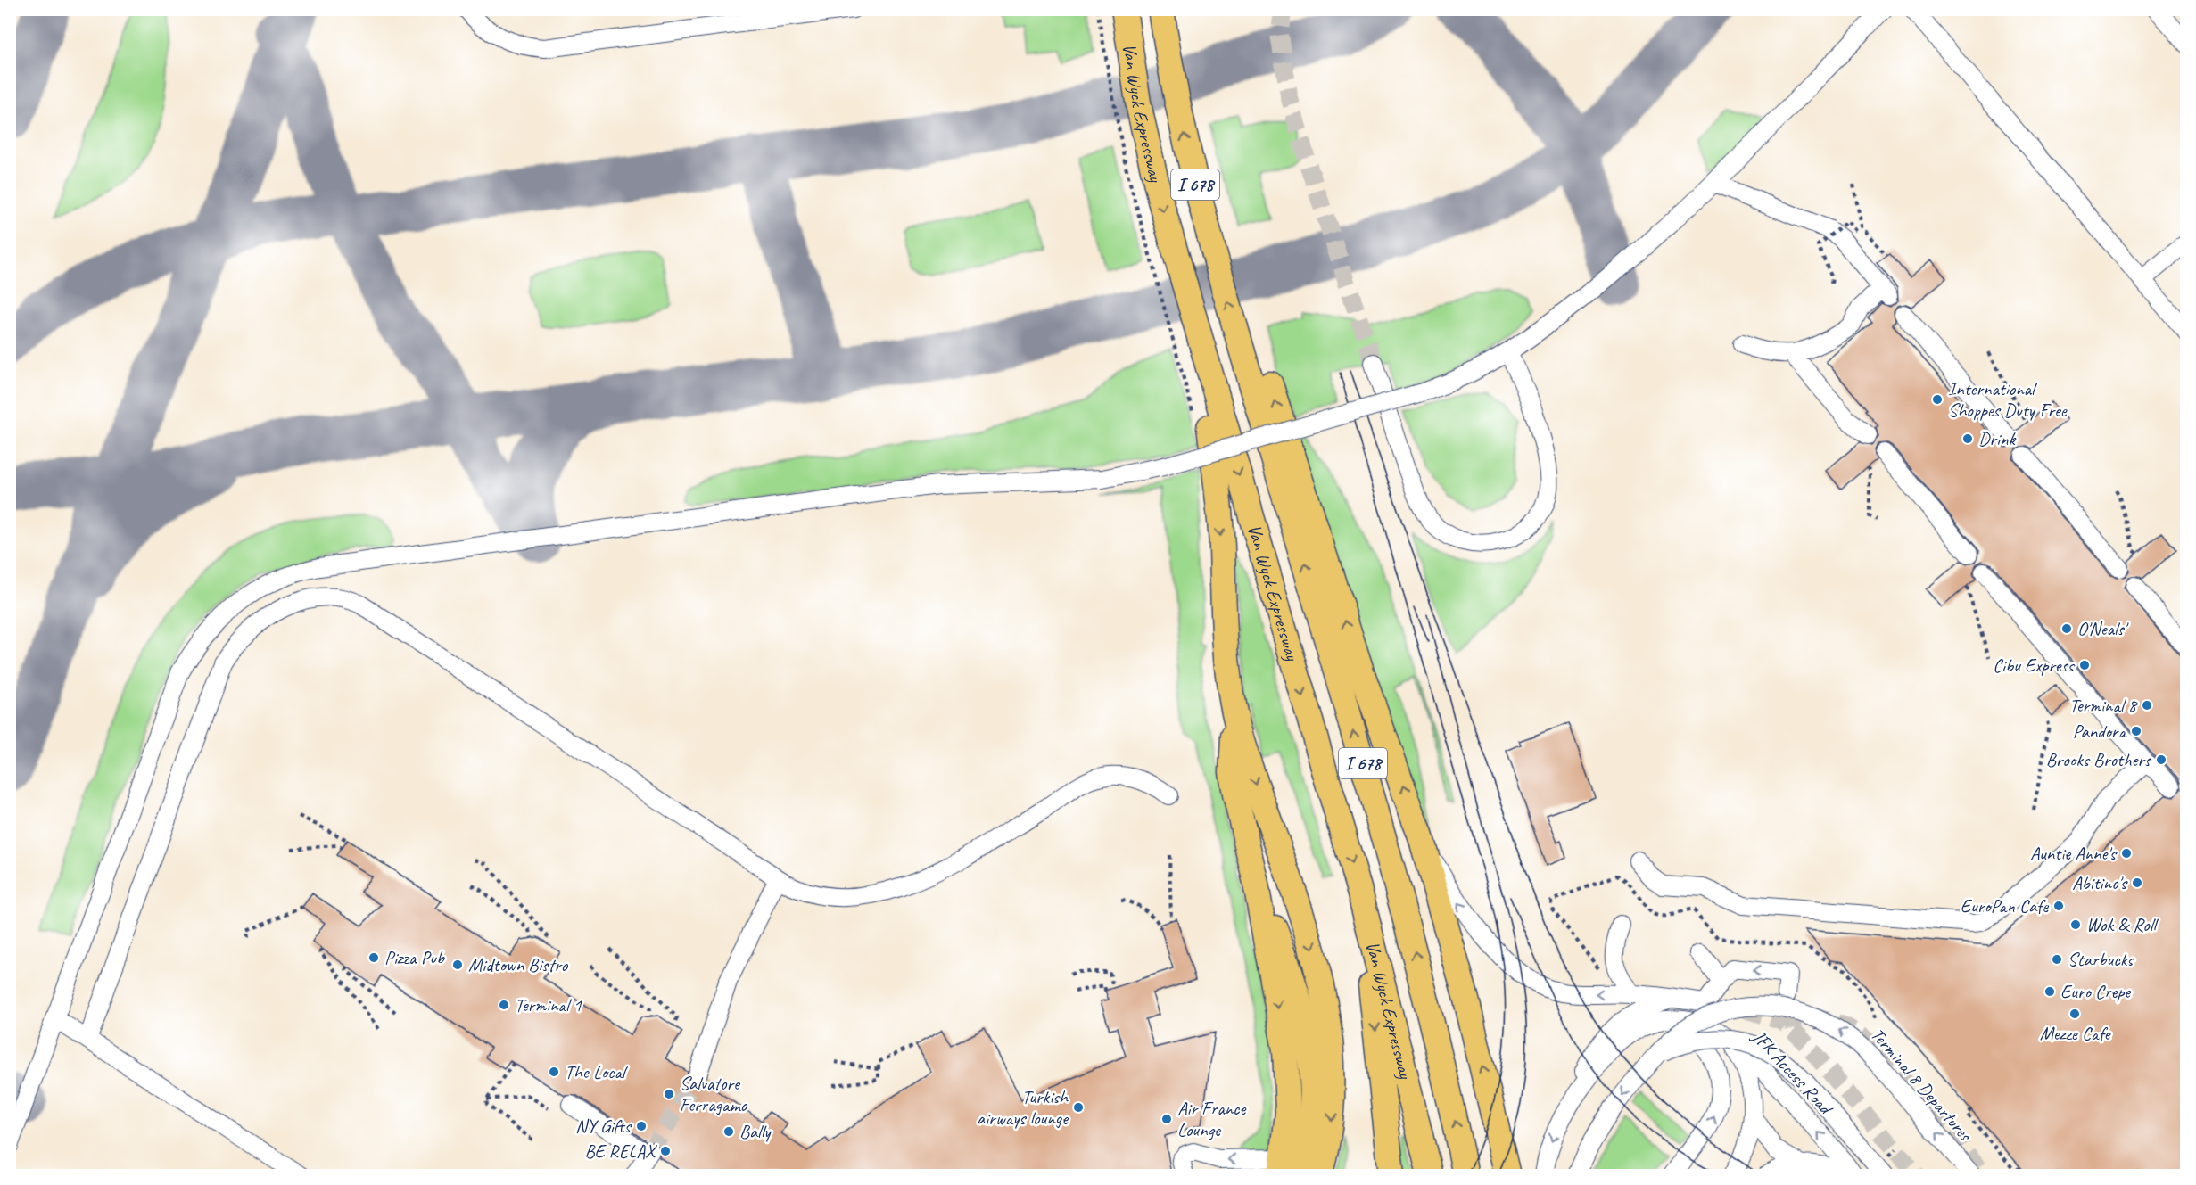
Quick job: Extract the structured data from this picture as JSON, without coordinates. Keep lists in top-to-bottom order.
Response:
{
  "streets": {
    "highway": ["Van Wyck Expressway", "I 678"],
    "street": ["JFK Access Road", "Terminal 8 Departures"]
  },
  "places": [
    "International Shoppes Duty Free",
    "Drink",
    "O'Neals'",
    "Cibu Express",
    "Terminal 8",
    "Pandora",
    "Brooks Brothers",
    "Auntie Anne's",
    "Abitino's",
    "EuroPan Cafe",
    "Wok & Roll",
    "Pizza Pub",
    "Starbucks",
    "Midtown Bistro",
    "Euro Crepe",
    "Terminal 1",
    "Mezze Cafe",
    "The Local",
    "Salvatore Ferragamo",
    "Turkish airways lounge",
    "Air France Lounge",
    "NY Gifts",
    "Bally",
    "BE RELAX"
  ]
}
